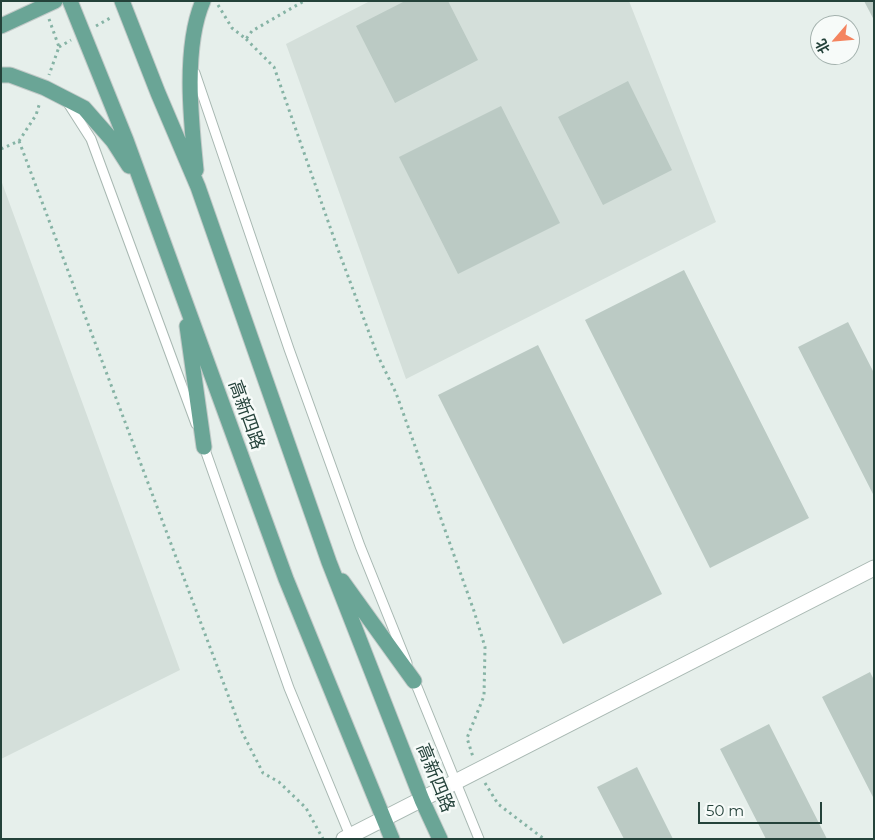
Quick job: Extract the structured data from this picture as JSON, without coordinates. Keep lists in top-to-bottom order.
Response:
{
  "streets": {
    "main road": ["高新四路"]
  },
  "scale_bar": "50 m",
  "north": "bottom left"
}
